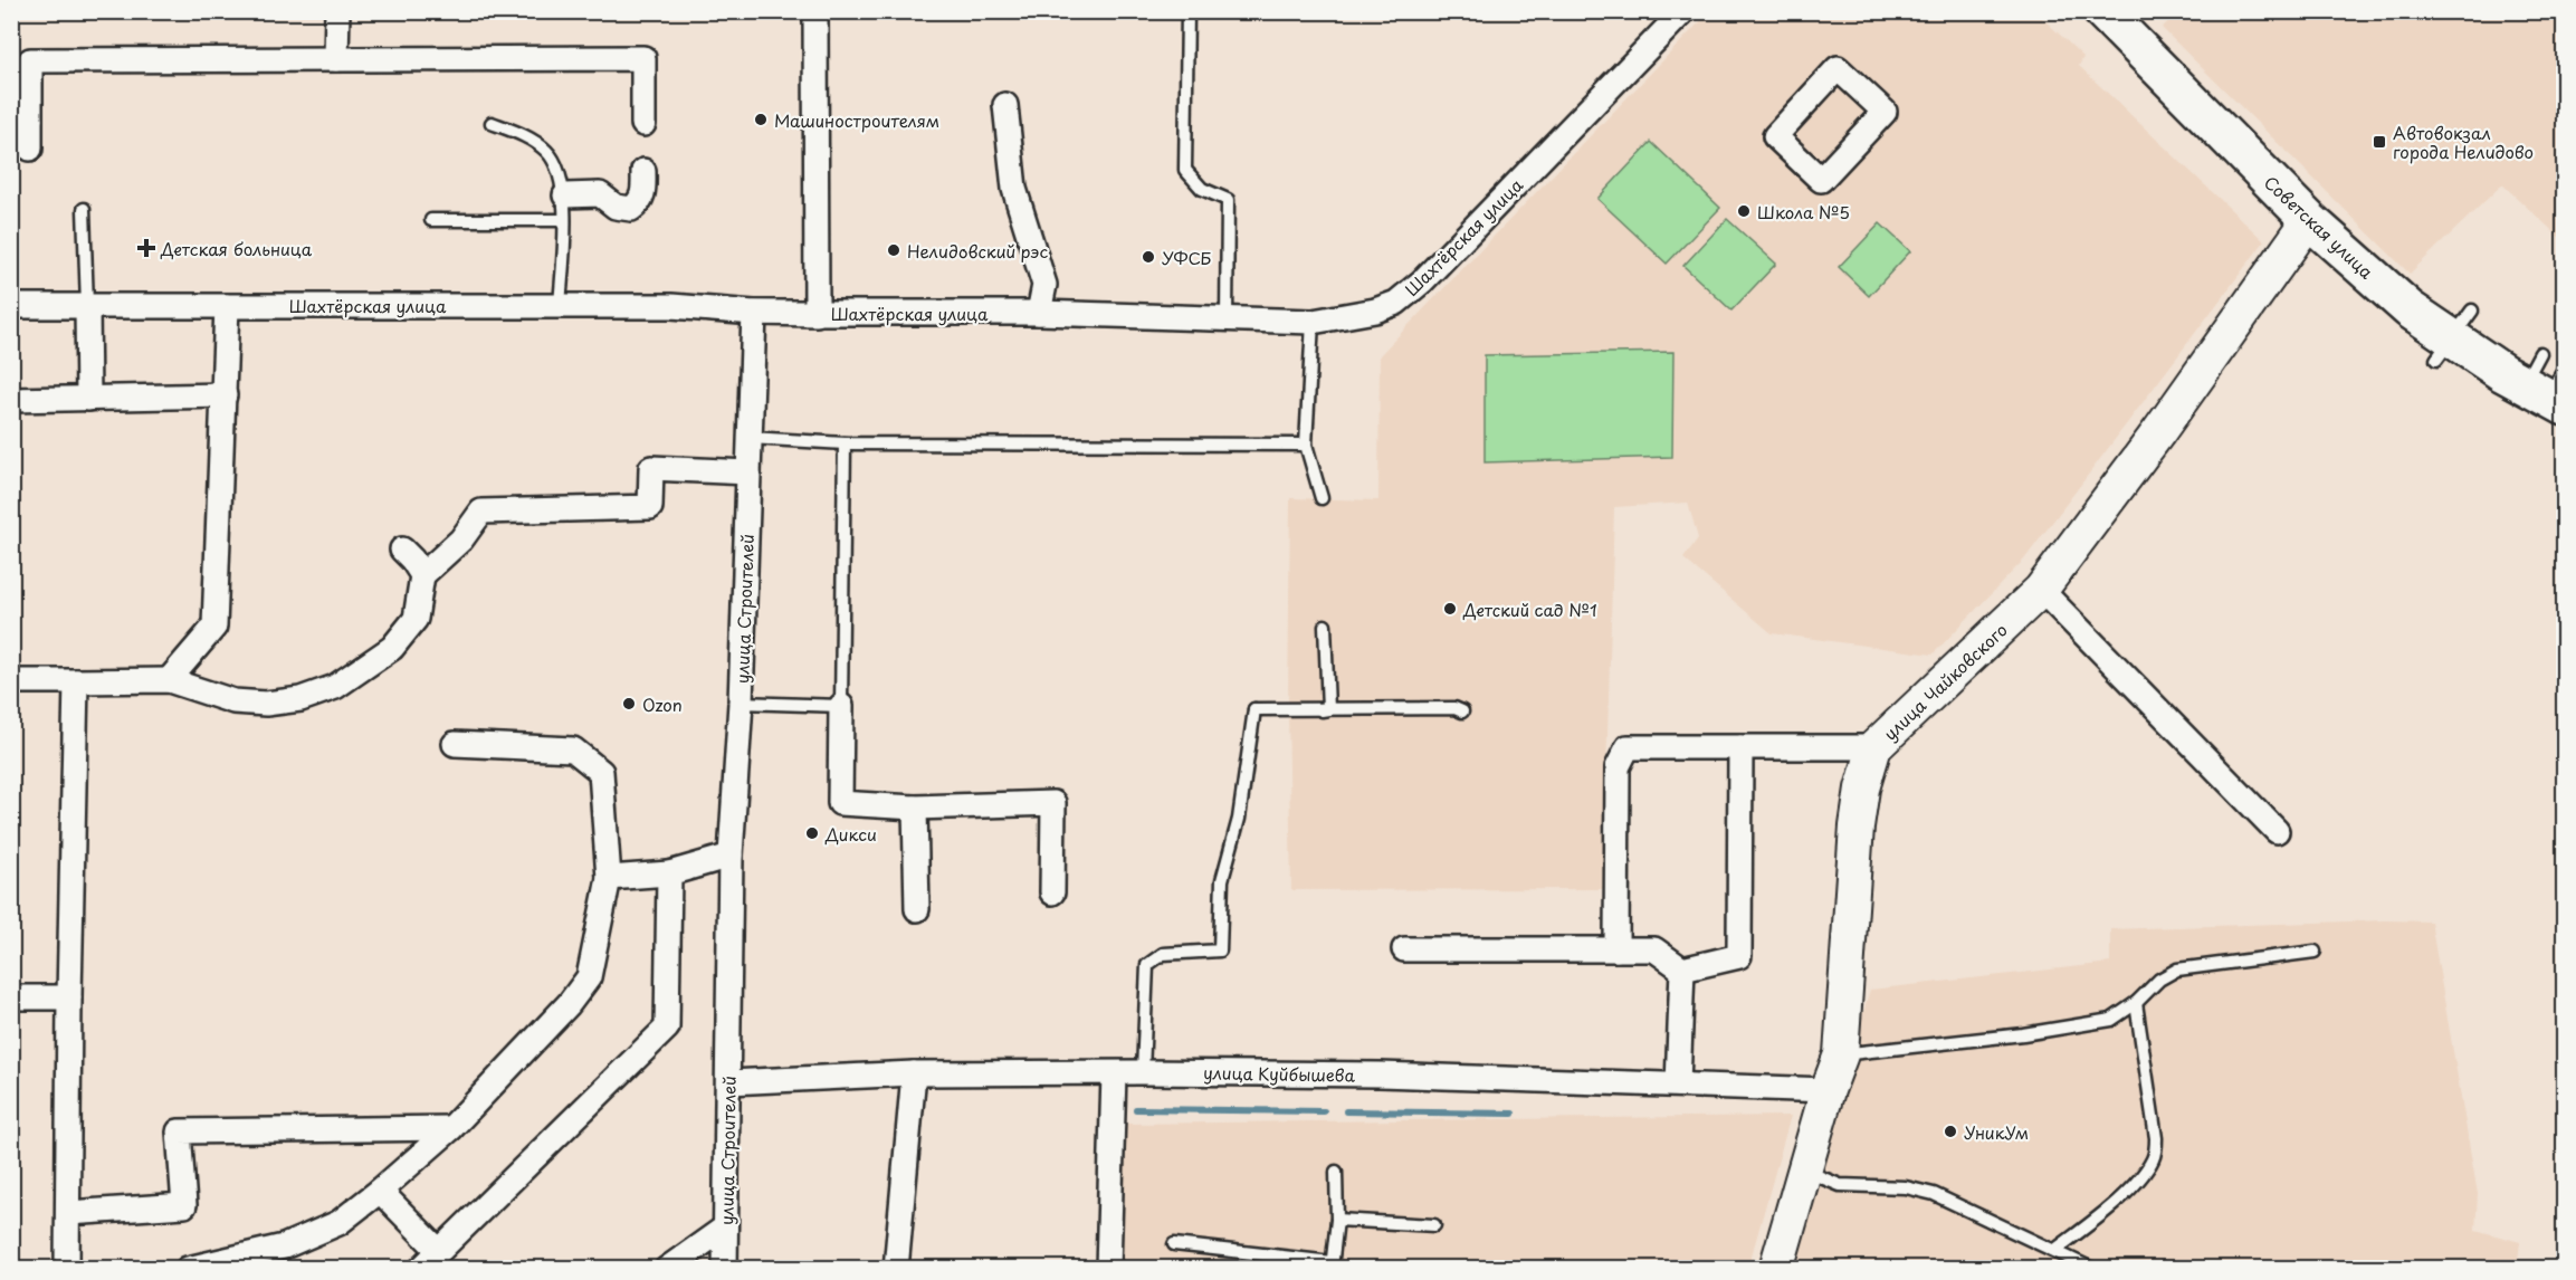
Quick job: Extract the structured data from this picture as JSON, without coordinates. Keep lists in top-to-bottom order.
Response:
{
  "streets": {
    "main road": ["Советская улица"],
    "street": [
      "Шахтёрская улица",
      "улица Строителей",
      "улица Чайковского",
      "улица Куйбышева"
    ]
  },
  "crossings": [
    ["Советская улица", "улица Чайковского"],
    ["Шахтёрская улица", "улица Строителей"],
    ["улица Строителей", "улица Куйбышева"],
    ["улица Чайковского", "улица Куйбышева"]
  ],
  "places": {
    "other": [
      "Машиностроителям",
      "Школа №5",
      "Нелидовский рэс",
      "УФСБ",
      "Детский сад №1",
      "Ozon",
      "Дикси",
      "УникУм"
    ],
    "transit": ["Автовокзал города Нелидово"],
    "health": ["Детская больница"]
  }
}
